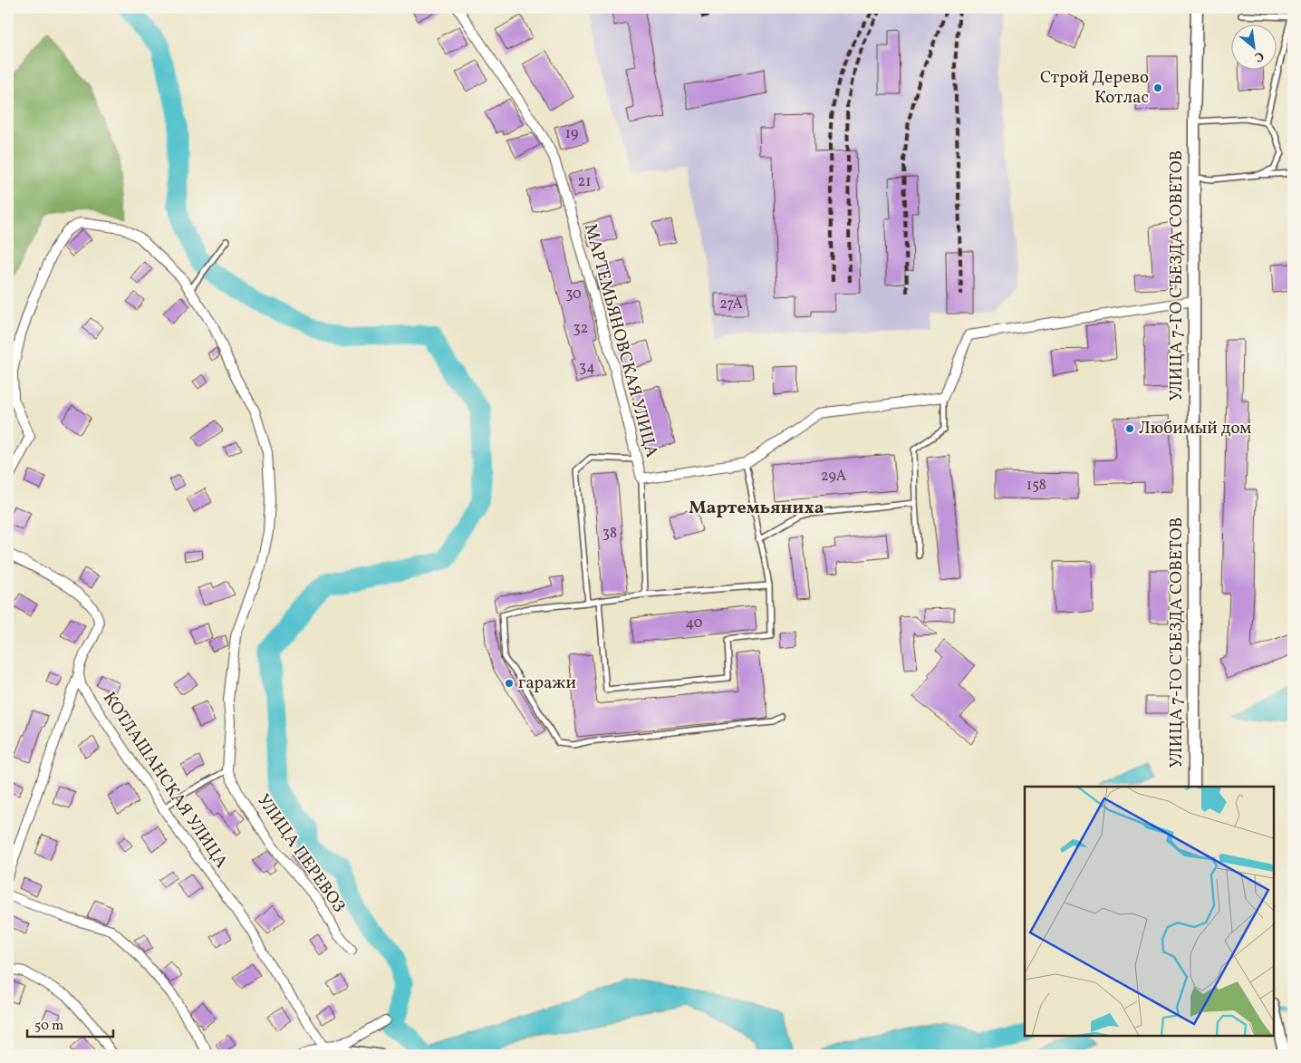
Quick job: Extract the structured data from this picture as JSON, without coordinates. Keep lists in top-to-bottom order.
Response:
{
  "streets": {
    "street": [
      "УЛИЦА 7-ГО СЪЕЗДА СОВЕТОВ",
      "МАРТЕМЬЯНОВСКАЯ УЛИЦА",
      "КОТЛАШАНСКАЯ УЛИЦА",
      "УЛИЦА ПЕРЕВОЗ"
    ]
  },
  "districts": ["Мартемьяниха"],
  "places": ["Строй Дерево Котлас", "Любимый дом", "гаражи"],
  "house_numbers": [
    "19",
    "21",
    "30",
    "27А",
    "32",
    "34",
    "29А",
    "158",
    "38",
    "40"
  ],
  "scale_bar": "50 m",
  "north": "bottom right"
}
